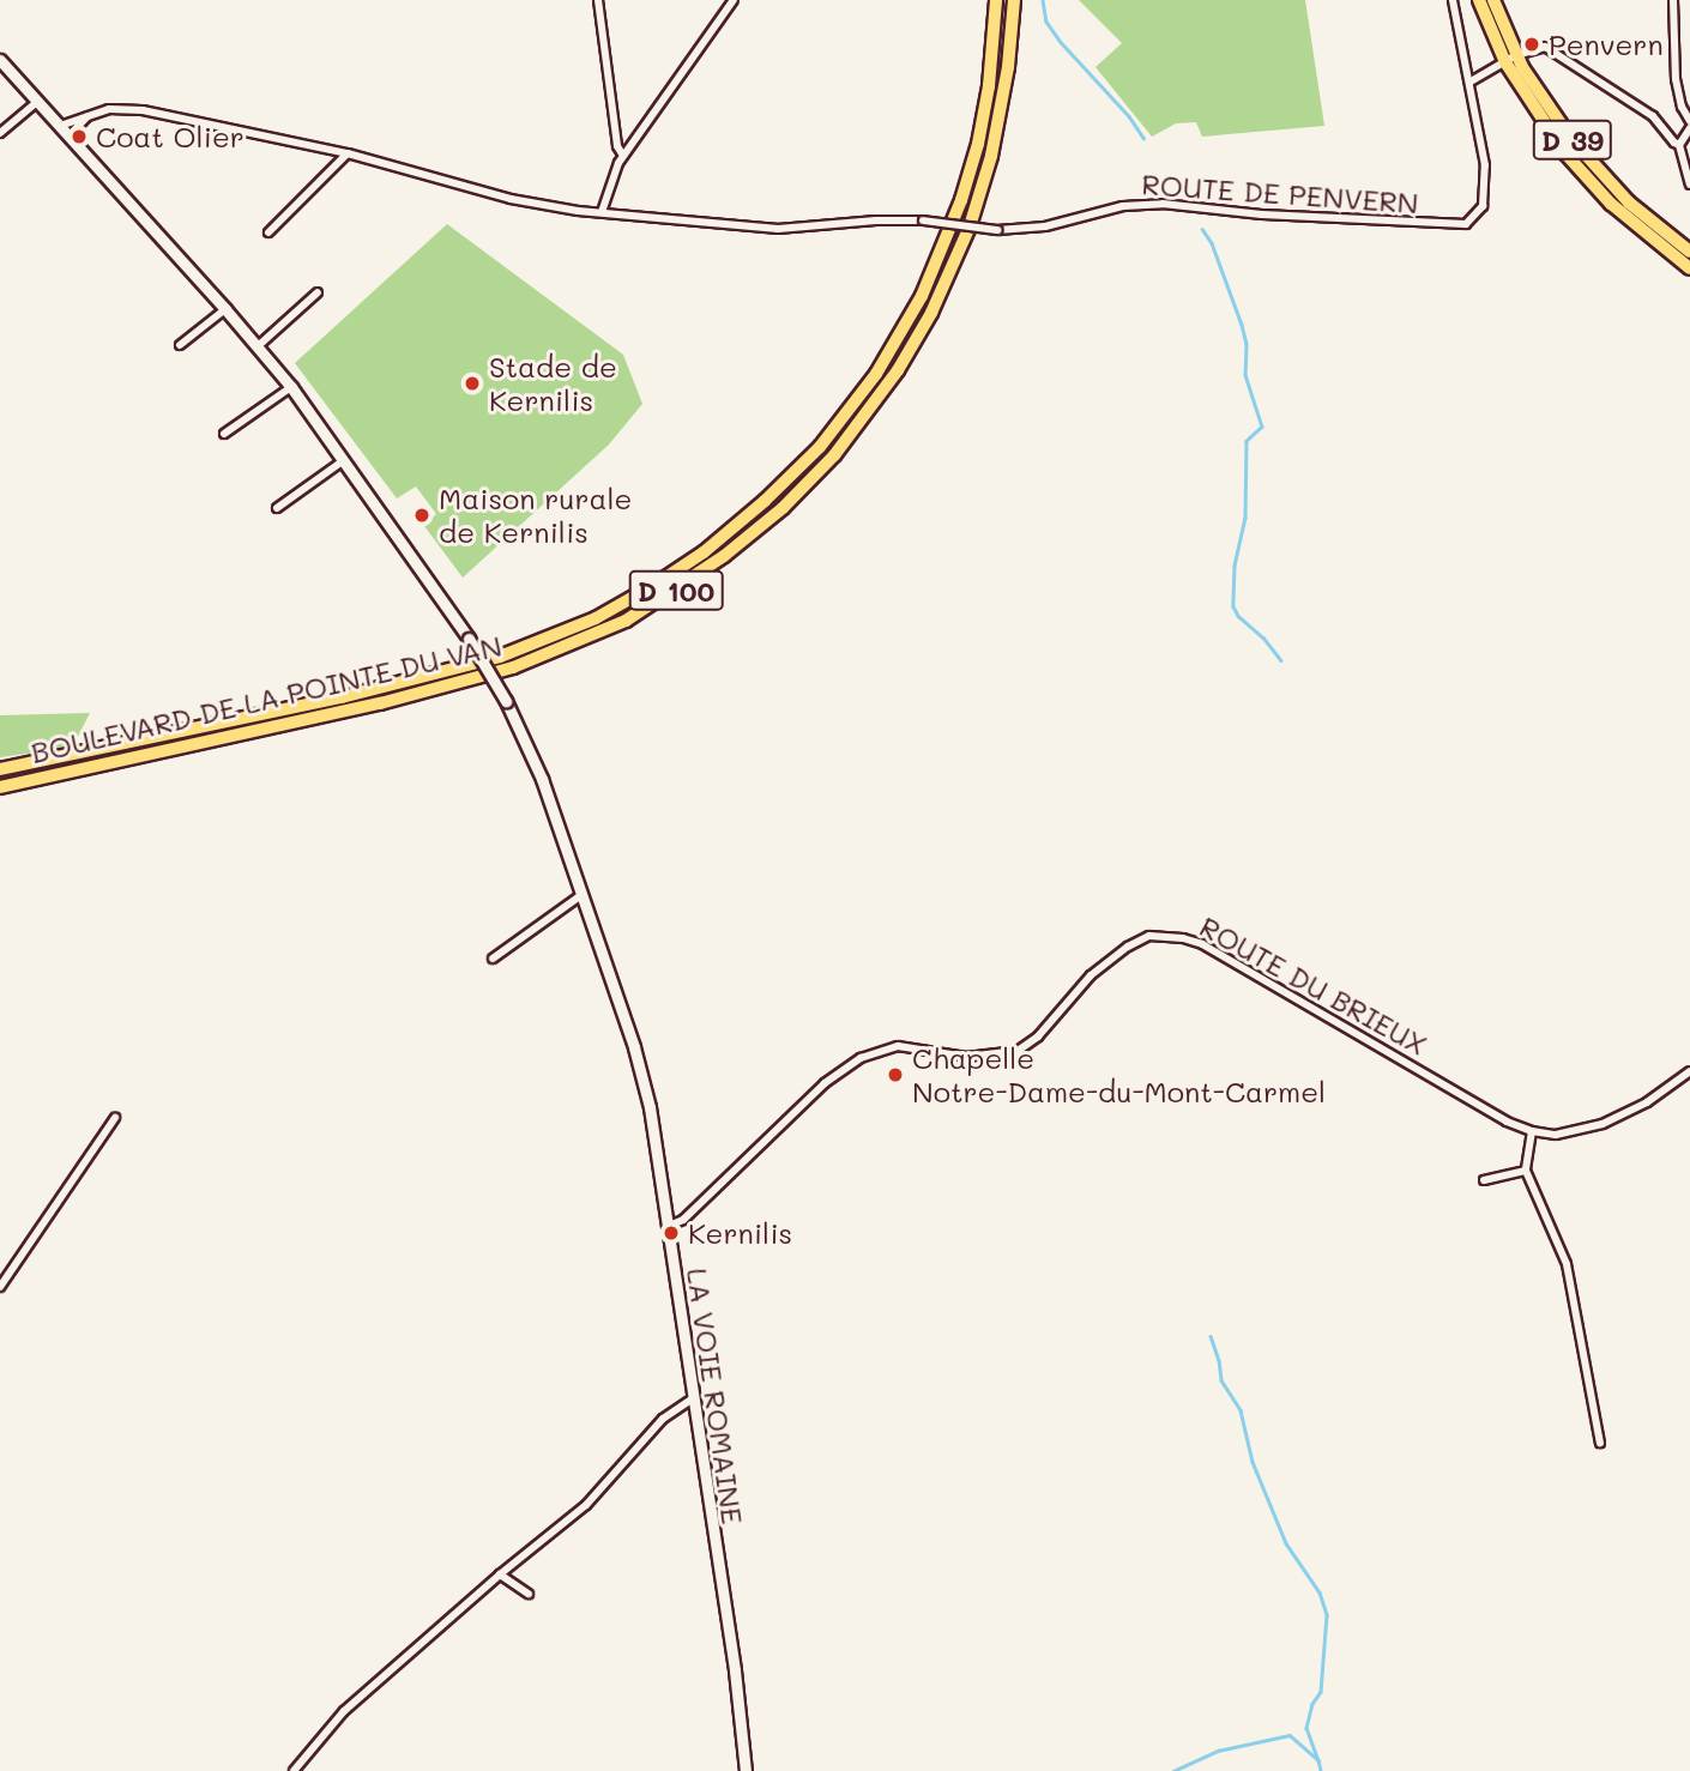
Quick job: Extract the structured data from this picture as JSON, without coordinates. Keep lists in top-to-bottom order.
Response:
{
  "streets": {
    "highway": ["D 100", "BOULEVARD DE LA POINTE DU VAN"],
    "main road": ["D 39"],
    "street": ["ROUTE DE PENVERN", "ROUTE DU BRIEUX", "LA VOIE ROMAINE"]
  },
  "crossings": [
    ["ROUTE DU BRIEUX", "LA VOIE ROMAINE"]
  ],
  "places": [
    "Penvern",
    "Coat Olier",
    "Stade de Kernilis",
    "Maison rurale de Kernilis",
    "Chapelle Notre-Dame-du-Mont-Carmel",
    "Kernilis"
  ]
}
